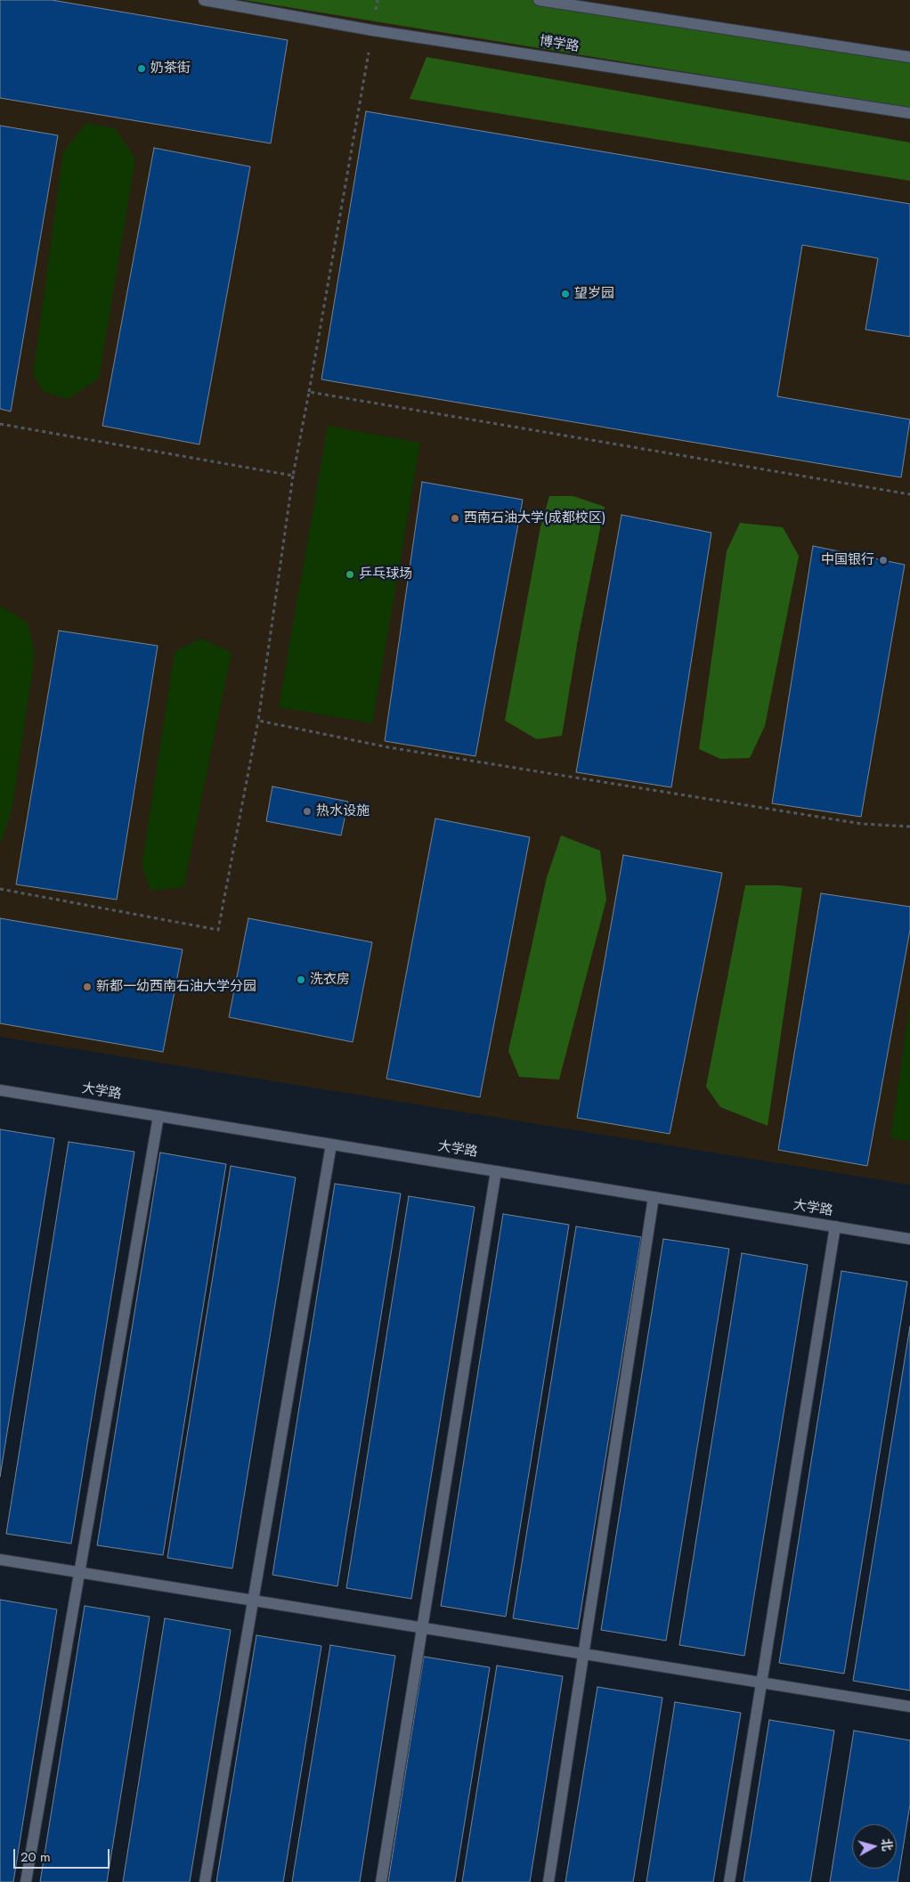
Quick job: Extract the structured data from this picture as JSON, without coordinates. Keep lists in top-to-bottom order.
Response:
{
  "streets": {
    "street": ["博学路", "大学路"]
  },
  "places": [
    "奶茶街",
    "望岁园",
    "西南石油大学(成都校区)",
    "中国银行",
    "乒乓球场",
    "热水设施",
    "洗衣房",
    "新都一幼西南石油大学分园"
  ],
  "scale_bar": "20 m",
  "north": "right"
}
